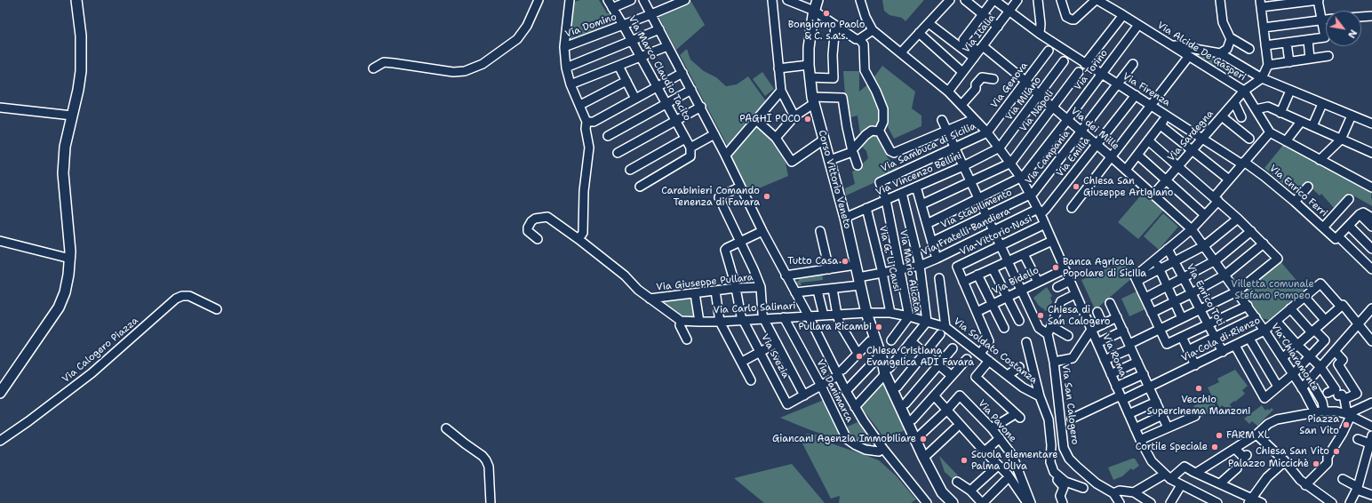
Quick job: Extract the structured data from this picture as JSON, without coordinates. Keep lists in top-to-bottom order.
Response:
{
  "streets": {
    "main road": ["Corso Vittorio Veneto"],
    "street": [
      "Via Domino",
      "Via Italia",
      "Via Alcide De Gasperi",
      "Via Marco Claudio Tacito",
      "Via Torino",
      "Via Genova",
      "Via Firenza",
      "Via Milano",
      "Via Napoli",
      "Via dei Mille",
      "Via Sardegna",
      "Via Sambuca di Sicilia",
      "Via Campania",
      "Via Emilia",
      "Via Vincenzo Bellini",
      "Via Enrico Ferri",
      "Via Stabilimento",
      "Via Fratelli Bandiera",
      "Via Vittorio Nasi",
      "Via G. Li Causi",
      "Via Mario Alicata",
      "Via Bidello",
      "Via Giuseppe Pullara",
      "Via Enrico Toti",
      "Via Carlo Salinari",
      "Via Cola di Rienzo",
      "Via Calogero Piazza",
      "Via Soldato Costanza",
      "Via Roma",
      "Via Svezia",
      "Via Chiaramonte",
      "Via Danimarca",
      "Via San Calogero",
      "Via Pavone"
    ]
  },
  "crossings": [
    ["Via Domino", "Via Marco Claudio Tacito"],
    ["Via Italia", "Via Firenza"],
    ["Via Italia", "Via dei Mille"],
    ["Via Italia", "Via Roma"],
    ["Via Alcide De Gasperi", "Via Torino"],
    ["Via Alcide De Gasperi", "Via Sardegna"],
    ["Via Torino", "Via Firenza"],
    ["Via Torino", "Via dei Mille"],
    ["Via Torino", "Via Roma"],
    ["Via Genova", "Via dei Mille"],
    ["Via Genova", "Via Sambuca di Sicilia"],
    ["Via Genova", "Via Roma"],
    ["Via Firenza", "Via Sardegna"],
    ["Via Firenza", "Via Campania"],
    ["Via Firenza", "Via Emilia"],
    ["Via Firenza", "Via Enrico Ferri"],
    ["Via Milano", "Via dei Mille"],
    ["Via Milano", "Via Vincenzo Bellini"],
    ["Via Milano", "Via Roma"],
    ["Via Napoli", "Via dei Mille"],
    ["Via Napoli", "Via Roma"],
    ["Via dei Mille", "Via Sardegna"],
    ["Via dei Mille", "Via Campania"],
    ["Via dei Mille", "Via Emilia"],
    ["Via dei Mille", "Via Chiaramonte"],
    ["Via Sambuca di Sicilia", "Via Mario Alicata"],
    ["Via Sambuca di Sicilia", "Via Roma"],
    ["Via Campania", "Via Stabilimento"],
    ["Via Campania", "Via Roma"],
    ["Via Emilia", "Via Fratelli Bandiera"],
    ["Via Emilia", "Via Roma"],
    ["Via Vincenzo Bellini", "Corso Vittorio Veneto"],
    ["Via Vincenzo Bellini", "Via G. Li Causi"],
    ["Via Vincenzo Bellini", "Via Mario Alicata"],
    ["Via Vincenzo Bellini", "Via Roma"],
    ["Corso Vittorio Veneto", "Via Fratelli Bandiera"],
    ["Corso Vittorio Veneto", "Via Carlo Salinari"],
    ["Corso Vittorio Veneto", "Via Soldato Costanza"],
    ["Via Stabilimento", "Via Roma"],
    ["Via Fratelli Bandiera", "Via G. Li Causi"],
    ["Via Fratelli Bandiera", "Via Mario Alicata"],
    ["Via Fratelli Bandiera", "Via Roma"],
    ["Via Vittorio Nasi", "Via Roma"],
    ["Via G. Li Causi", "Via Soldato Costanza"],
    ["Via Mario Alicata", "Via Soldato Costanza"],
    ["Via Bidello", "Via Roma"],
    ["Via Giuseppe Pullara", "Via Svezia"],
    ["Via Enrico Toti", "Via Cola di Rienzo"],
    ["Via Carlo Salinari", "Via Soldato Costanza"],
    ["Via Carlo Salinari", "Via Svezia"],
    ["Via Carlo Salinari", "Via Danimarca"],
    ["Via Cola di Rienzo", "Via Roma"],
    ["Via Cola di Rienzo", "Via Chiaramonte"]
  ],
  "parks": ["Villetta comunale Stefano Pompeo"],
  "places": [
    "Bongiorno Paolo & C. s.a.s.",
    "PAGHI POCO",
    "Chiesa San Giuseppe Artigiano",
    "Carabinieri Comando Tenenza di Favara",
    "Tutto Casa",
    "Banca Agricola Popolare di Sicilia",
    "Chiesa di San Calogero",
    "Pullara Ricambi",
    "Chiesa Cristiana Evangelica ADI Favara",
    "Vecchio Supercinema Manzoni",
    "Piazza San Vito",
    "FARM XL",
    "Giancani Agenzia Immobiliare",
    "Cortile Speciale",
    "Chiesa San Vito",
    "Scuola elementare Palma Oliva",
    "Palazzo Miccichè"
  ],
  "north": "bottom right"
}
